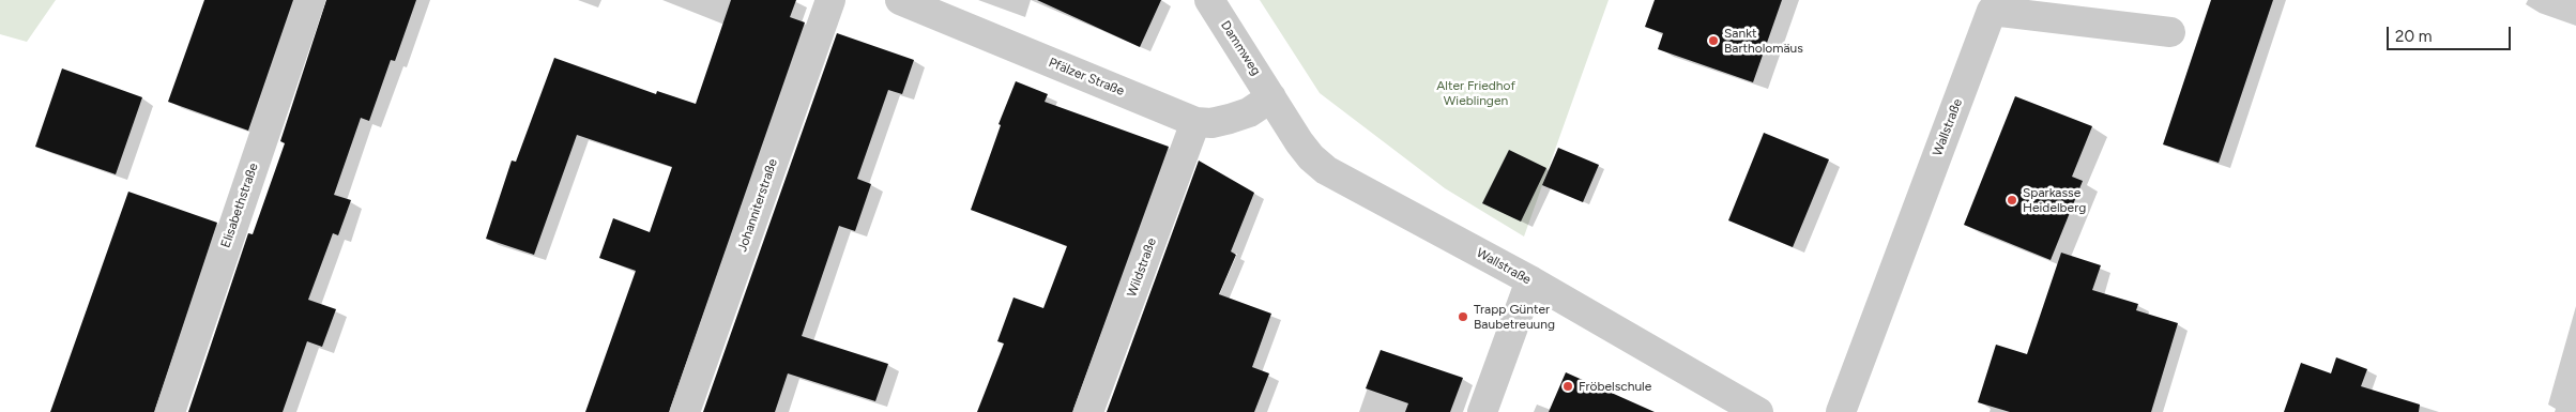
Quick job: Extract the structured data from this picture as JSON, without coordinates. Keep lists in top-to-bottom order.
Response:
{
  "streets": {
    "street": [
      "Dammweg",
      "Pfälzer Straße",
      "Wallstraße",
      "Elisabethstraße",
      "Johanniterstraße",
      "Wildstraße"
    ]
  },
  "crossings": [
    ["Dammweg", "Pfälzer Straße"],
    ["Dammweg", "Wallstraße"],
    ["Pfälzer Straße", "Wallstraße"],
    ["Pfälzer Straße", "Wildstraße"]
  ],
  "parks": ["Alter Friedhof Wieblingen"],
  "places": [
    "Sankt Bartholomäus",
    "Sparkasse Heidelberg",
    "Trapp Günter Baubetreuung",
    "Fröbelschule"
  ],
  "scale_bar": "20 m"
}
